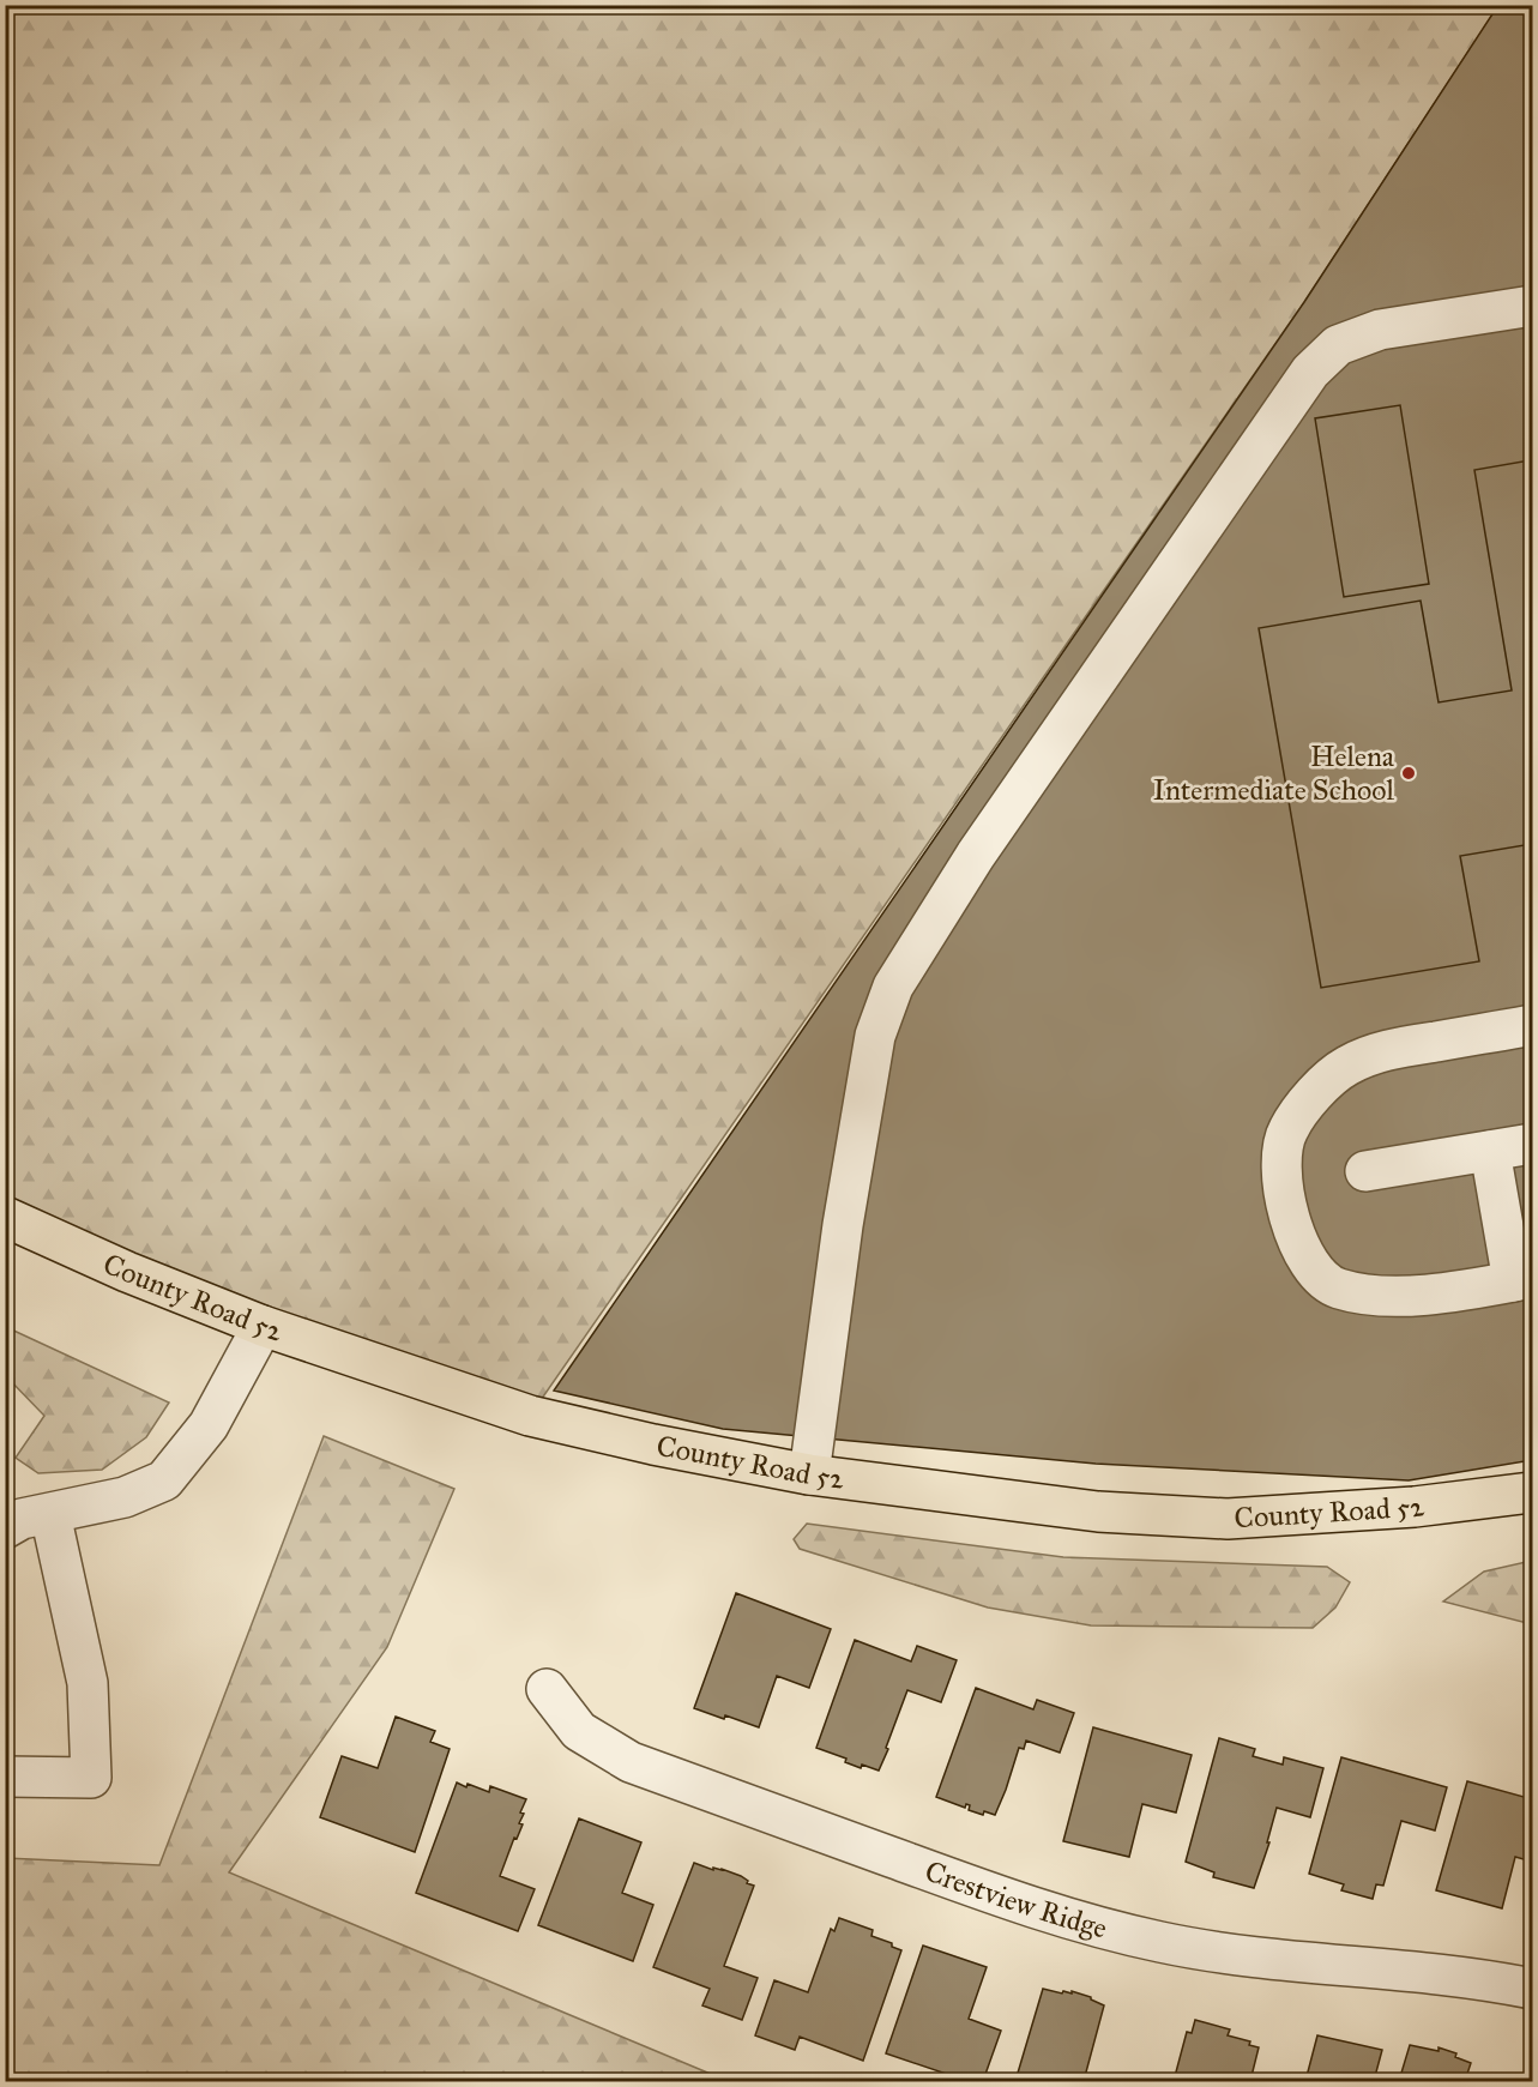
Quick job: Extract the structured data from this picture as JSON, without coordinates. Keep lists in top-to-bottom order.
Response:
{
  "streets": {
    "main road": ["County Road 52"],
    "street": ["Crestview Ridge"]
  },
  "places": ["Helena Intermediate School"]
}
